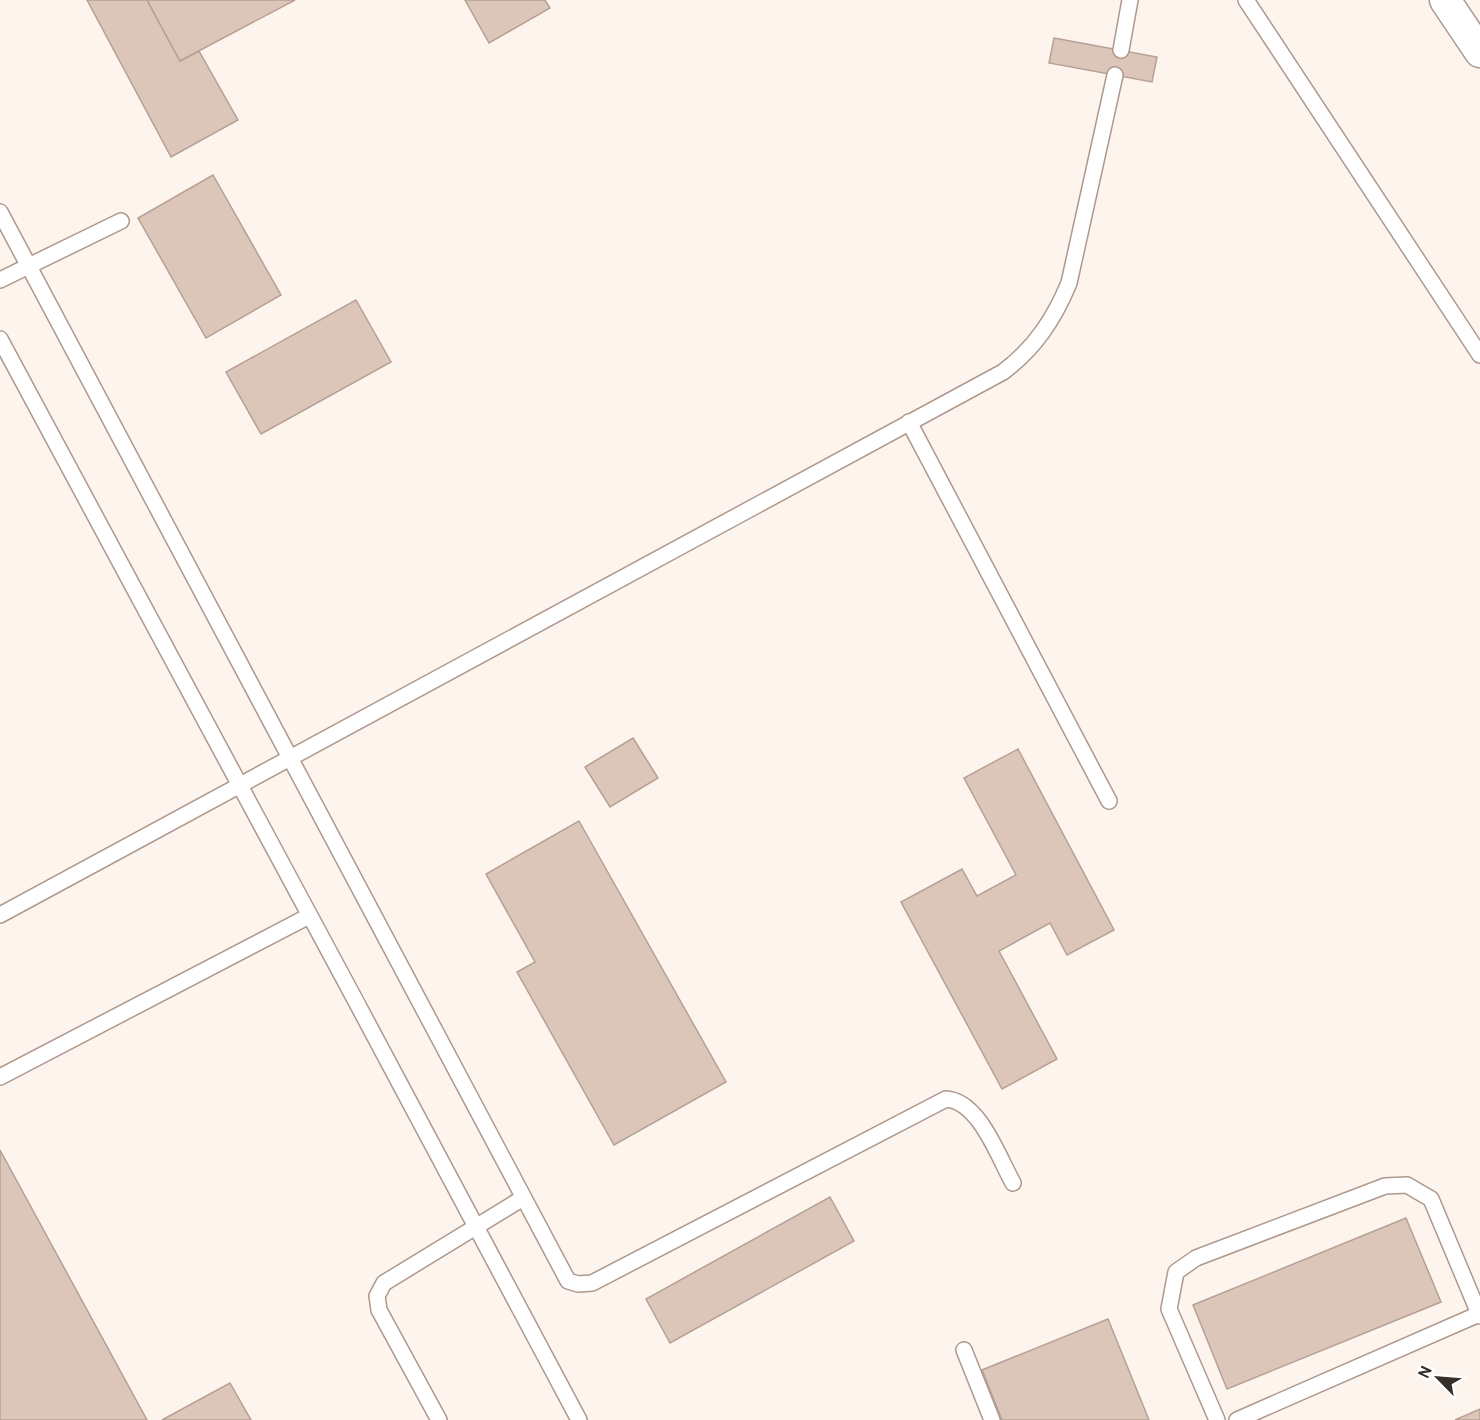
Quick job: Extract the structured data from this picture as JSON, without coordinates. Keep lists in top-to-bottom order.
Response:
{
  "north": "top left"
}
